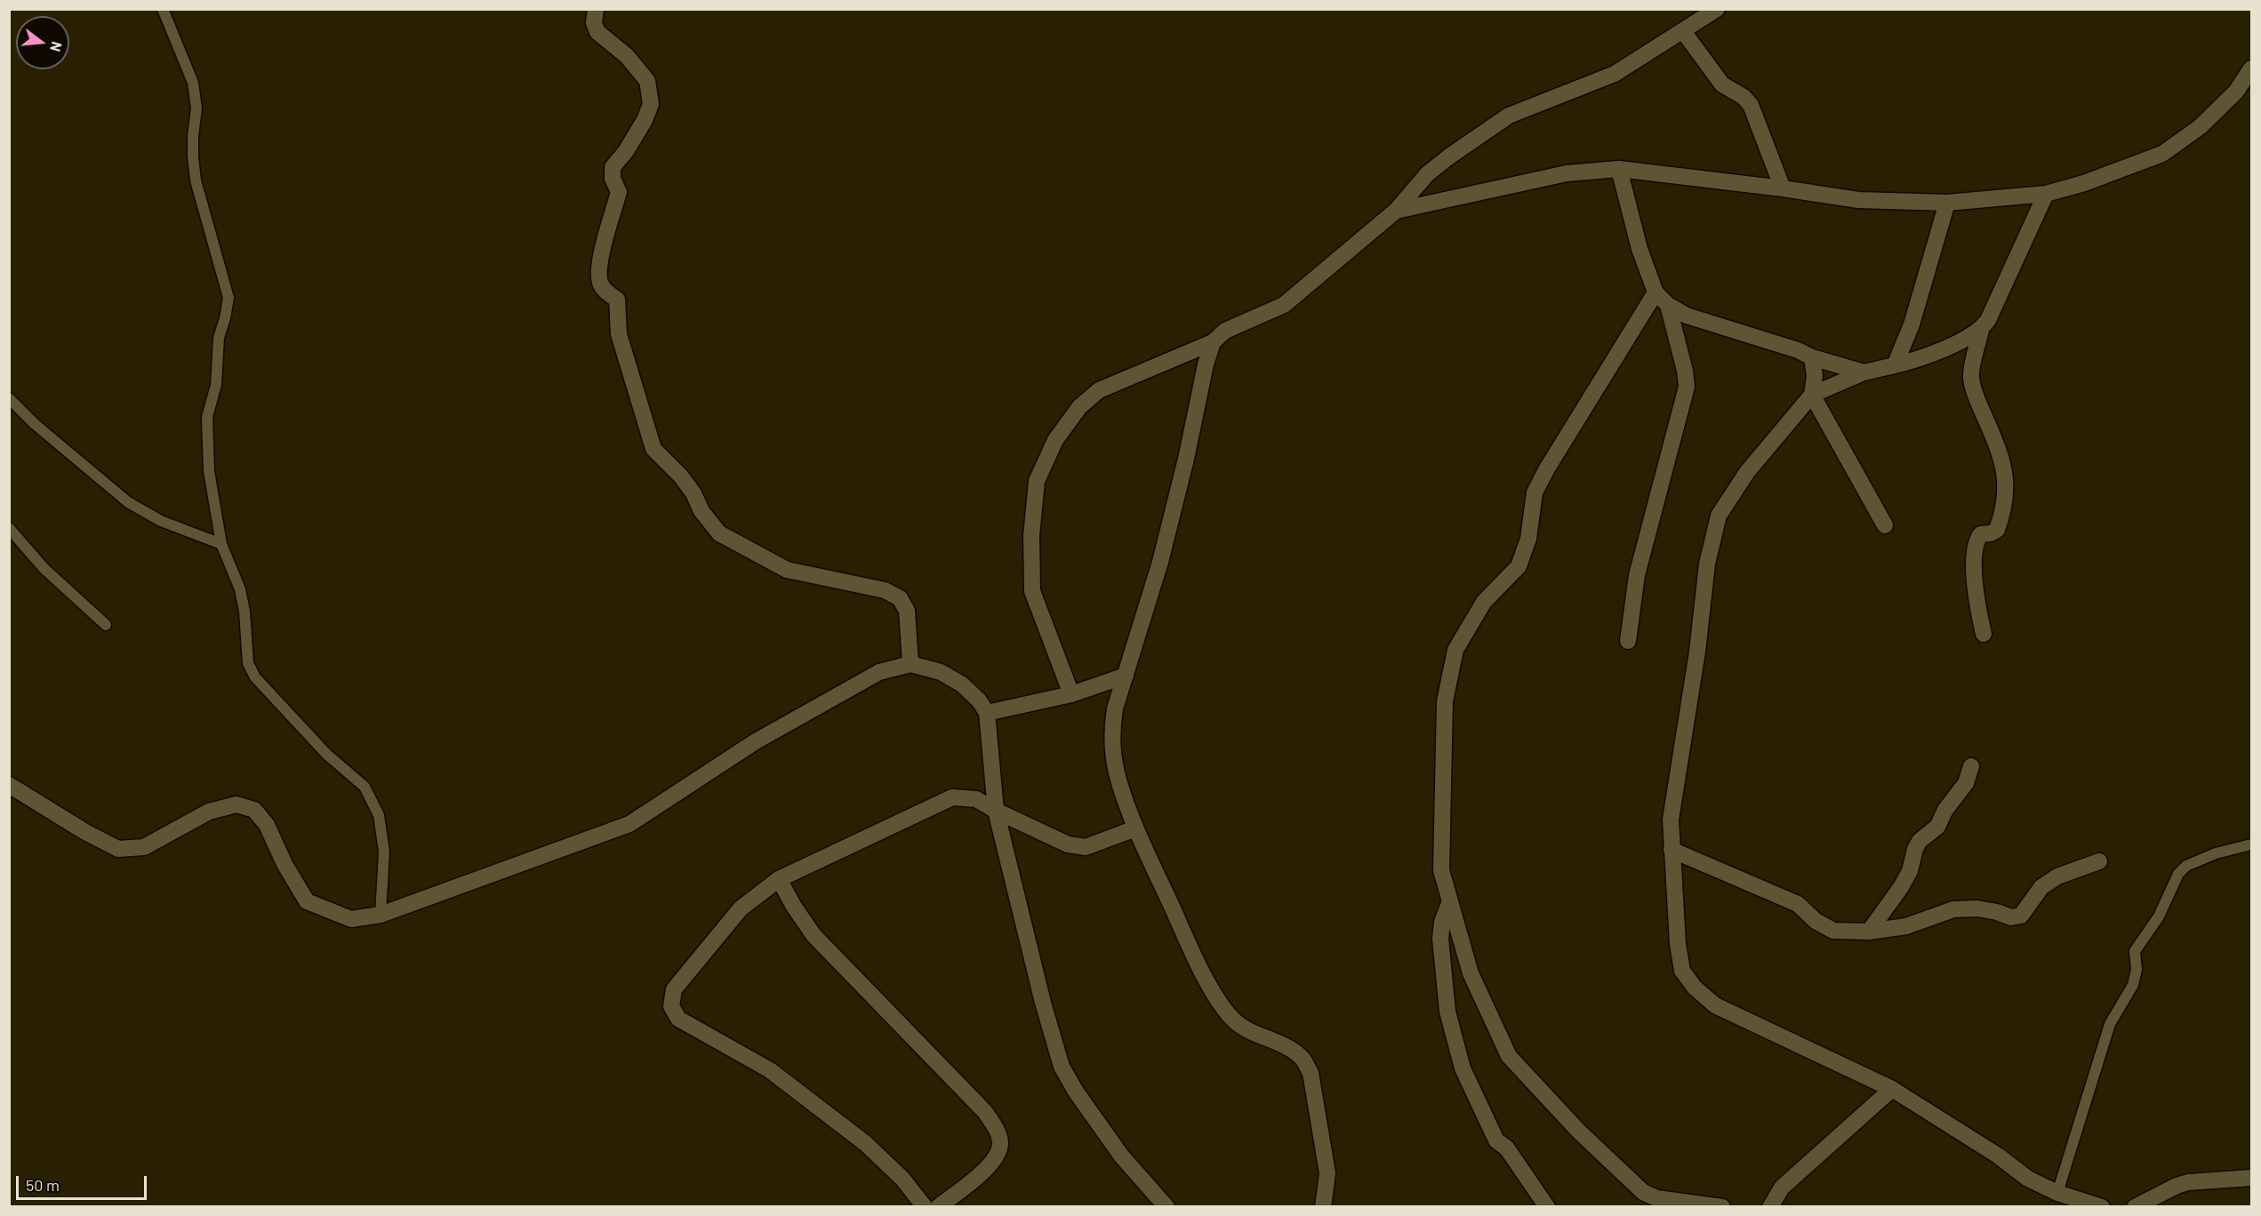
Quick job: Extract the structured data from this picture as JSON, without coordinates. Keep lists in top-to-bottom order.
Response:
{
  "scale_bar": "50 m",
  "north": "right"
}
